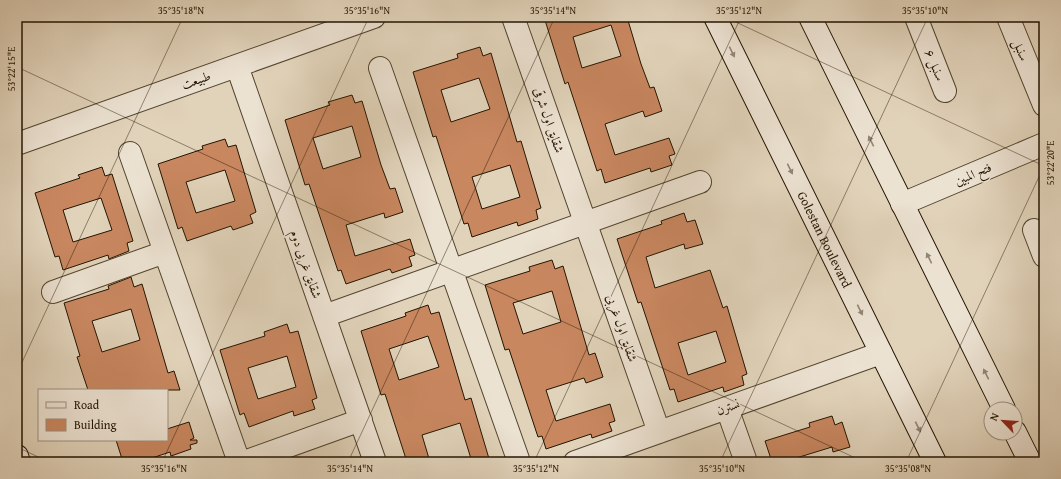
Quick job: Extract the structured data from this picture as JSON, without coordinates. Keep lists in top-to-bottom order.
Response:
{
  "streets": {
    "street": [
      "سنبل",
      "سنبل ۶",
      "طبیعت",
      "شقایق اول شرقی",
      "فتح المبین",
      "Golestan Boulevard",
      "شقایق غربی دوم",
      "شقایق اول غربی",
      "نسترن"
    ]
  },
  "crossings": [
    ["طبیعت", "شقایق غربی دوم"],
    ["شقایق اول شرقی", "شقایق اول غربی"],
    ["Golestan Boulevard", "نسترن"],
    ["شقایق اول غربی", "نسترن"]
  ],
  "legend": ["Road", "Building"],
  "north": "top left",
  "coordinates": [
    "35°35'18\"N",
    "35°35'16\"N",
    "35°35'14\"N",
    "35°35'12\"N",
    "35°35'10\"N",
    "53°22'15\"E",
    "53°22'20\"E",
    "35°35'08\"N"
  ]
}
